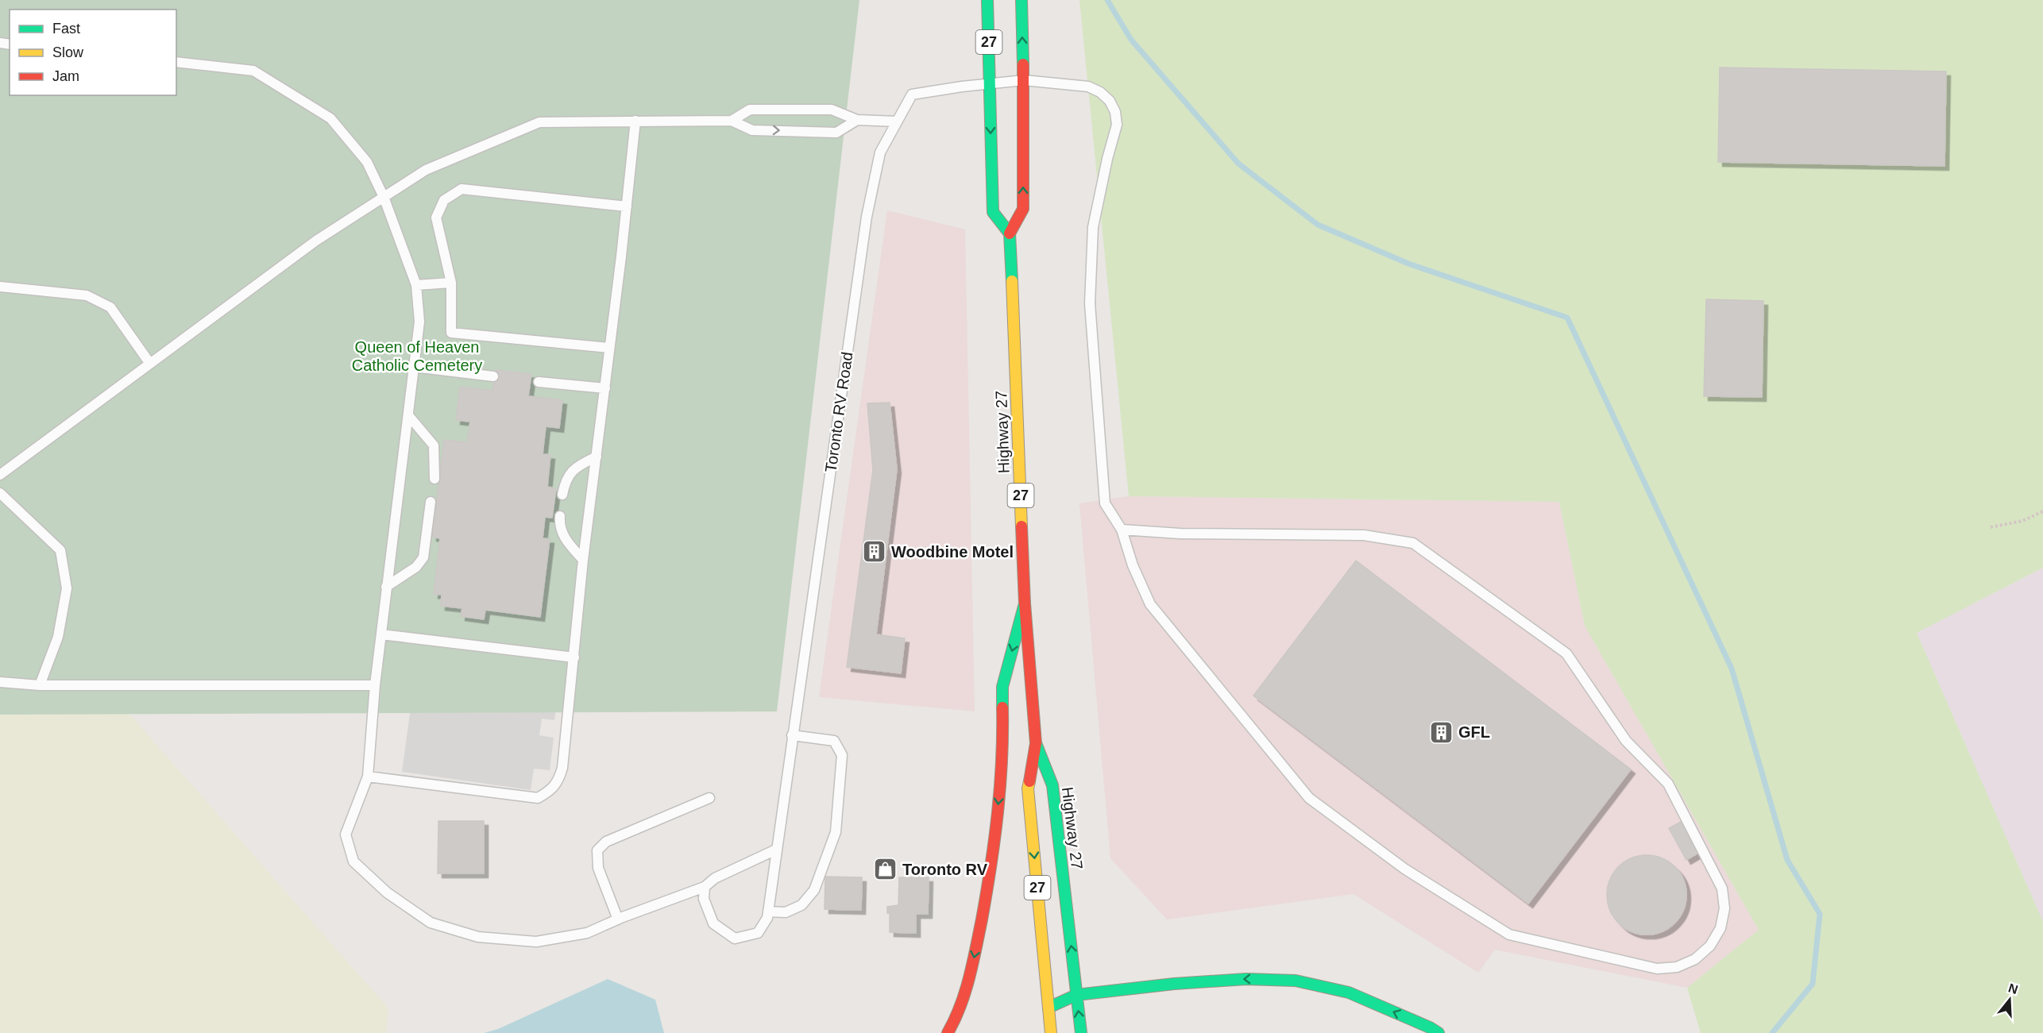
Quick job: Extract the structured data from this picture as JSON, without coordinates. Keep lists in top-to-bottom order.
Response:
{
  "streets": {
    "main road": ["27", "Highway 27"],
    "lane": ["Toronto RV Road"]
  },
  "crossings": [
    ["27", "Toronto RV Road"],
    ["27", "Highway 27"]
  ],
  "parks": ["Queen of Heaven Catholic Cemetery"],
  "places": {
    "building": ["Woodbine Motel", "GFL"],
    "shop": ["Toronto RV"]
  },
  "legend": ["Fast", "Slow", "Jam"],
  "north": "top"
}
